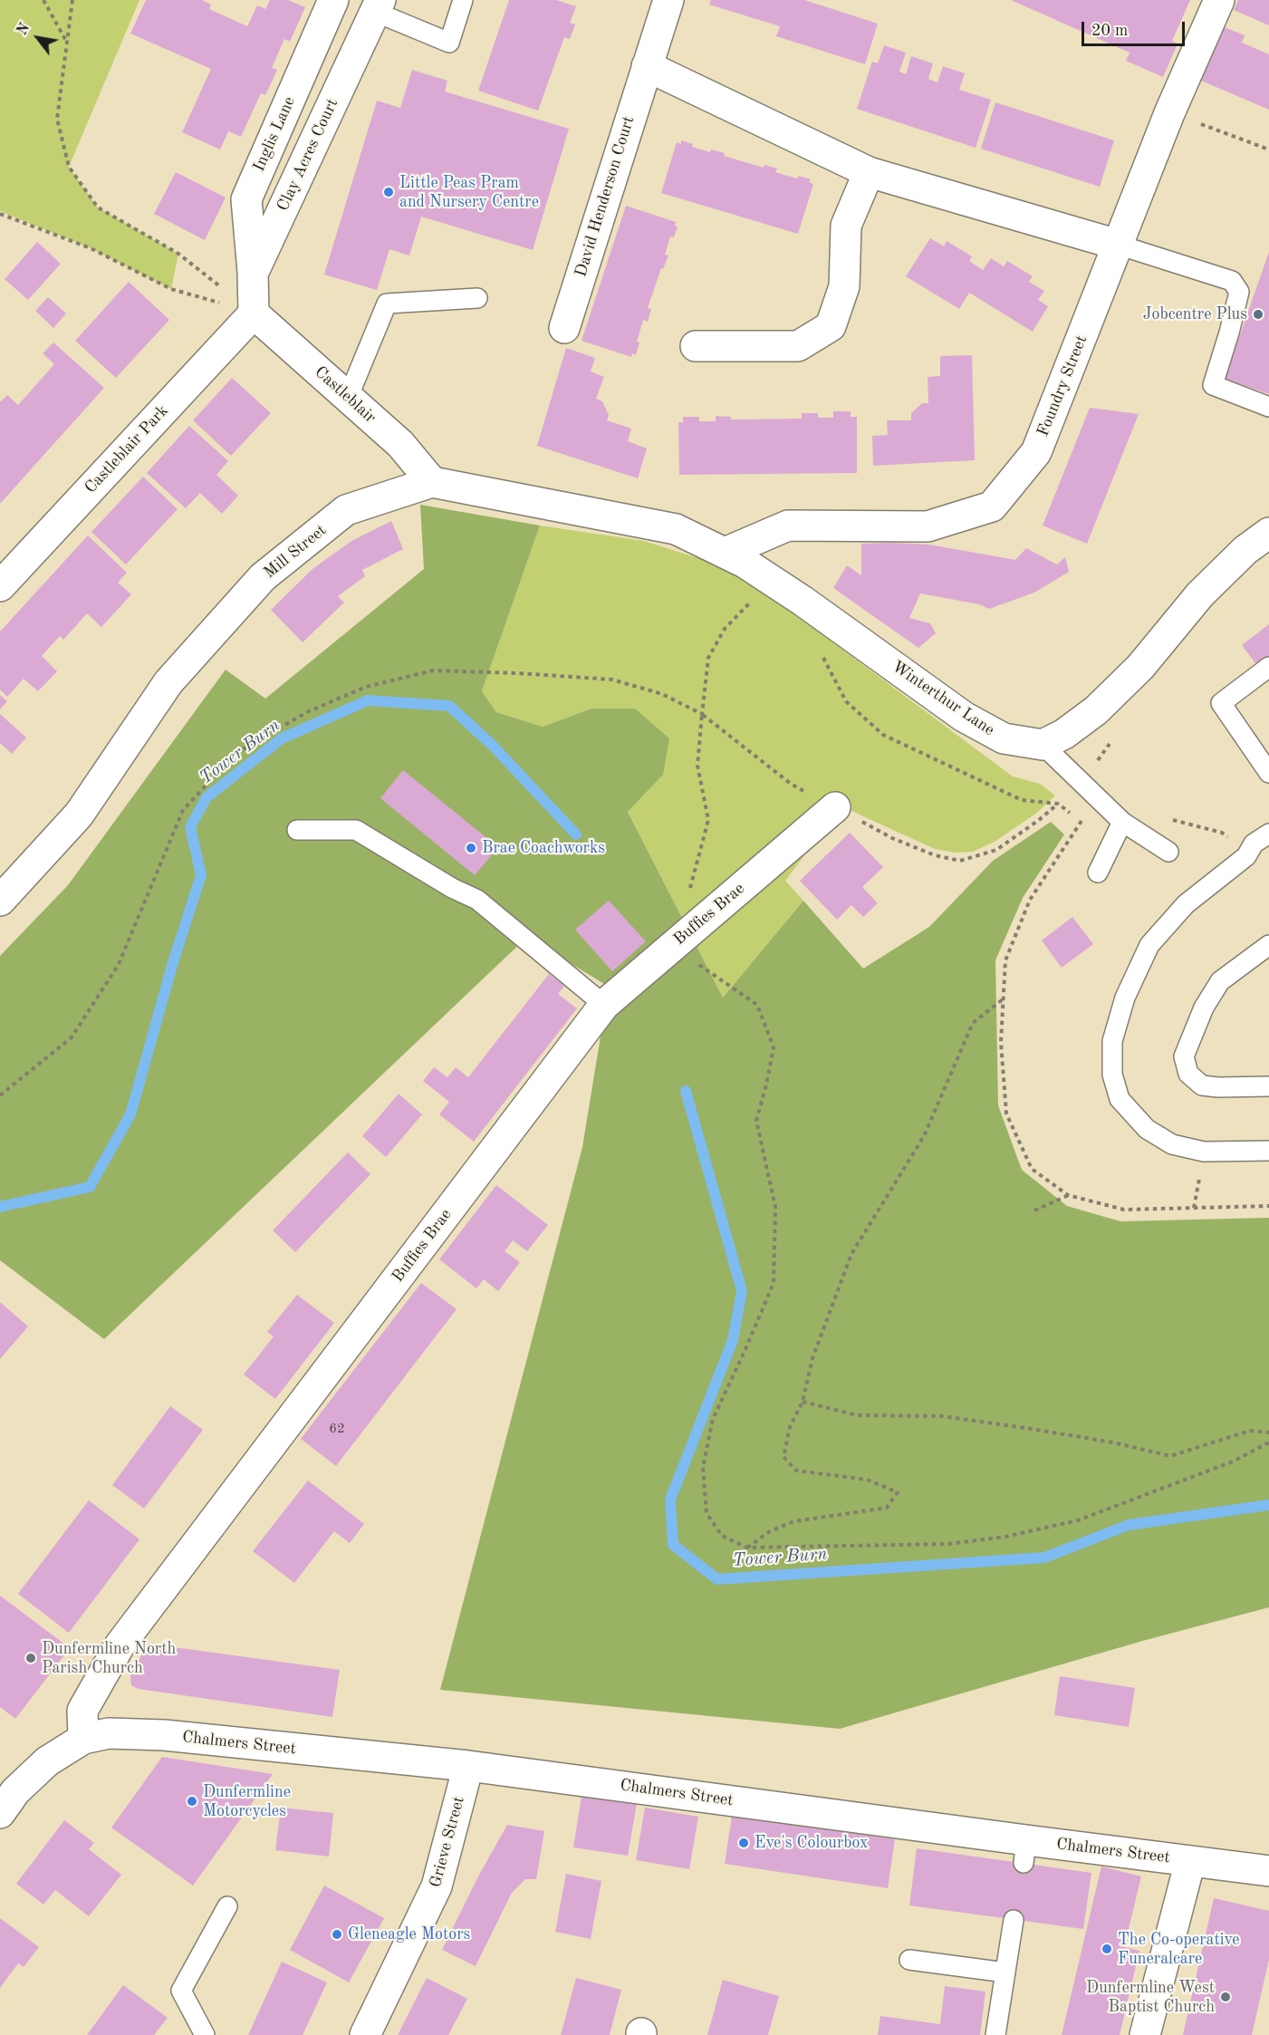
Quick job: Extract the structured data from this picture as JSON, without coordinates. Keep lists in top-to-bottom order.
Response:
{
  "streets": {
    "street": [
      "Inglis Lane",
      "Clay Acres Court",
      "David Henderson Court",
      "Foundry Street",
      "Castleblair",
      "Castleblair Park",
      "Mill Street",
      "Winterthur Lane",
      "Buffies Brae",
      "Chalmers Street",
      "Grieve Street"
    ]
  },
  "crossings": [
    ["Inglis Lane", "Clay Acres Court"],
    ["Clay Acres Court", "Castleblair"],
    ["Clay Acres Court", "Castleblair Park"],
    ["Foundry Street", "Mill Street"],
    ["Foundry Street", "Winterthur Lane"],
    ["Castleblair", "Castleblair Park"],
    ["Castleblair", "Mill Street"],
    ["Mill Street", "Winterthur Lane"],
    ["Buffies Brae", "Chalmers Street"],
    ["Chalmers Street", "Grieve Street"]
  ],
  "water": ["Tower Burn"],
  "places": [
    "Little Peas Pram and Nursery Centre",
    "Jobcentre Plus",
    "Brae Coachworks",
    "Dunfermline North Parish Church",
    "Dunfermline Motorcycles",
    "Eve's Colourbox",
    "Gleneagle Motors",
    "The Co-operative Funeralcare",
    "Dunfermline West Baptist Church"
  ],
  "house_numbers": ["62"],
  "scale_bar": "20 m",
  "north": "top left"
}
